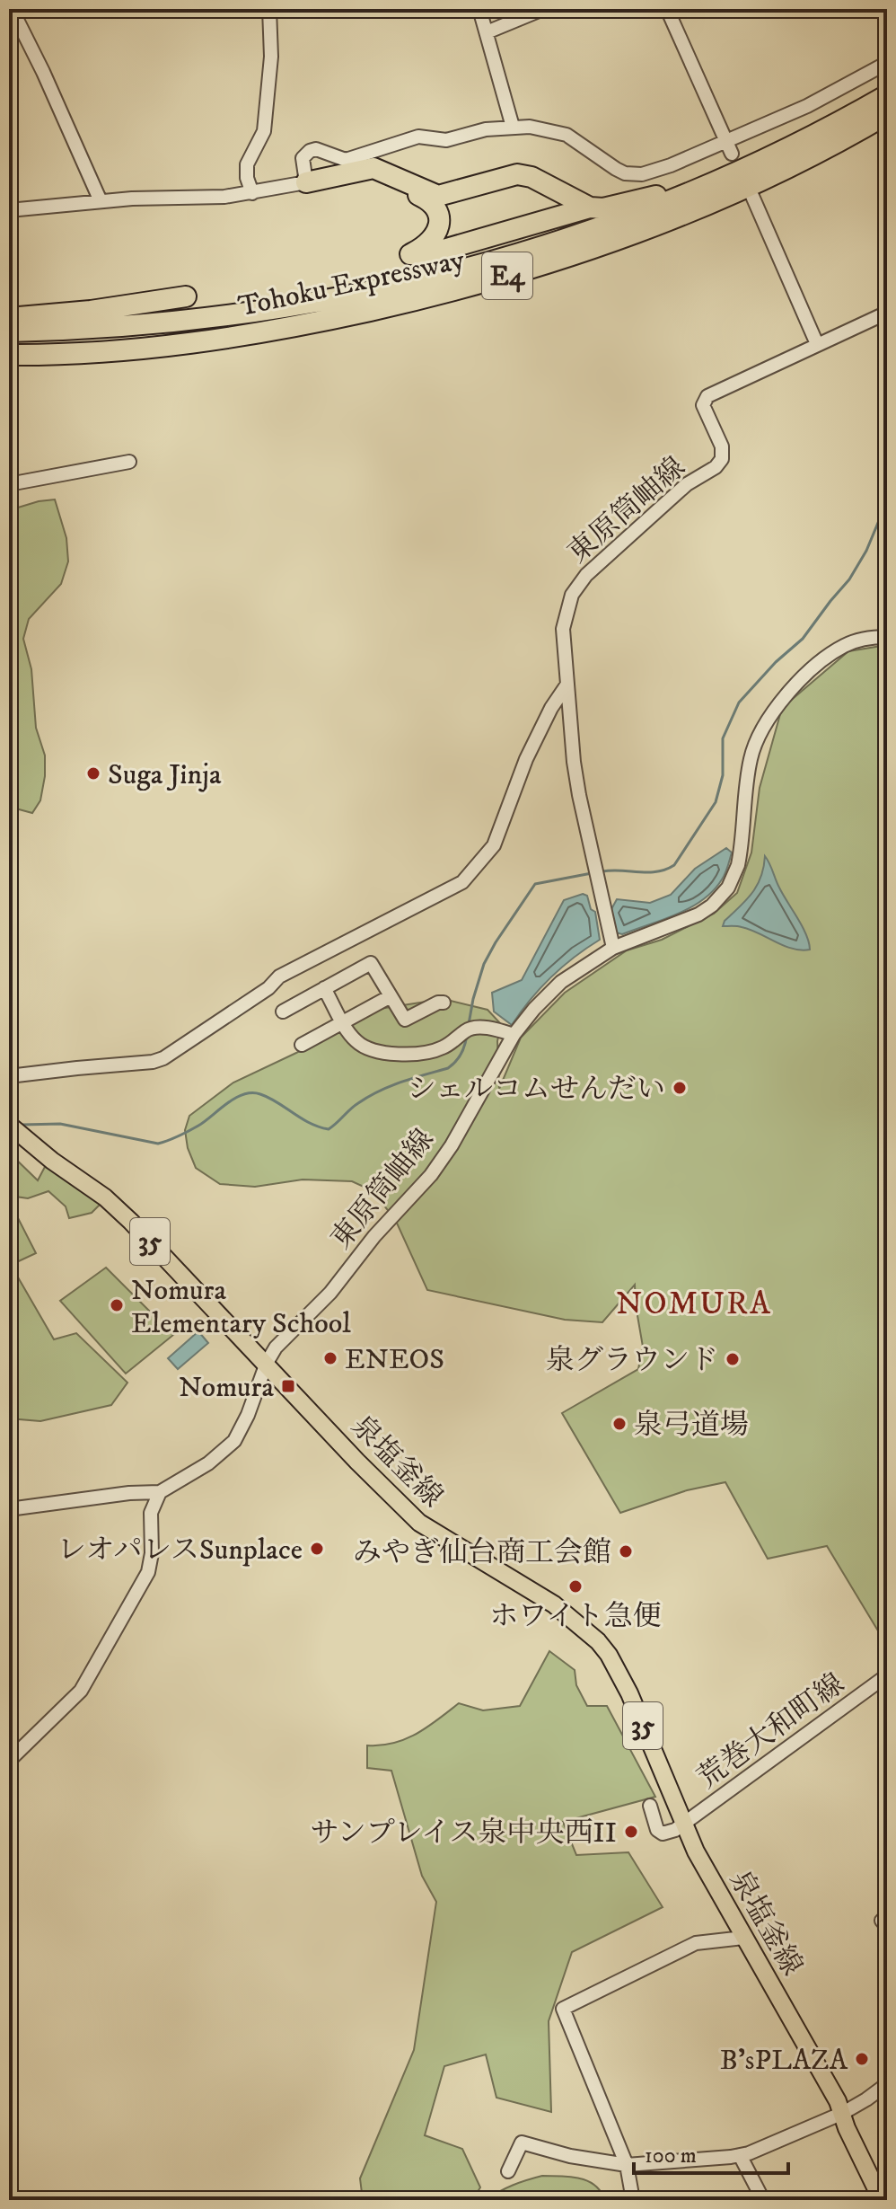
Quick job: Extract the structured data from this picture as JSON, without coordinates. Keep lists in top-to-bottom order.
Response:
{
  "streets": {
    "highway": ["E4", "Tohoku Expressway"],
    "main road": ["35", "泉塩釜線"],
    "street": ["東原筒岫線", "荒巻大和町線"]
  },
  "crossings": [
    ["東原筒岫線", "泉塩釜線"],
    ["泉塩釜線", "荒巻大和町線"]
  ],
  "districts": ["NOMURA"],
  "places": {
    "other": [
      "Suga Jinja",
      "シェルコムせんだい",
      "Nomura Elementary School",
      "ENEOS",
      "泉グラウンド",
      "泉弓道場",
      "レオパレスSunplace",
      "みやぎ仙台商工会館",
      "ホワイト急便",
      "サンプレイス泉中央西II",
      "B'sPLAZA"
    ],
    "transit": ["Nomura"]
  },
  "scale_bar": "100 m"
}
